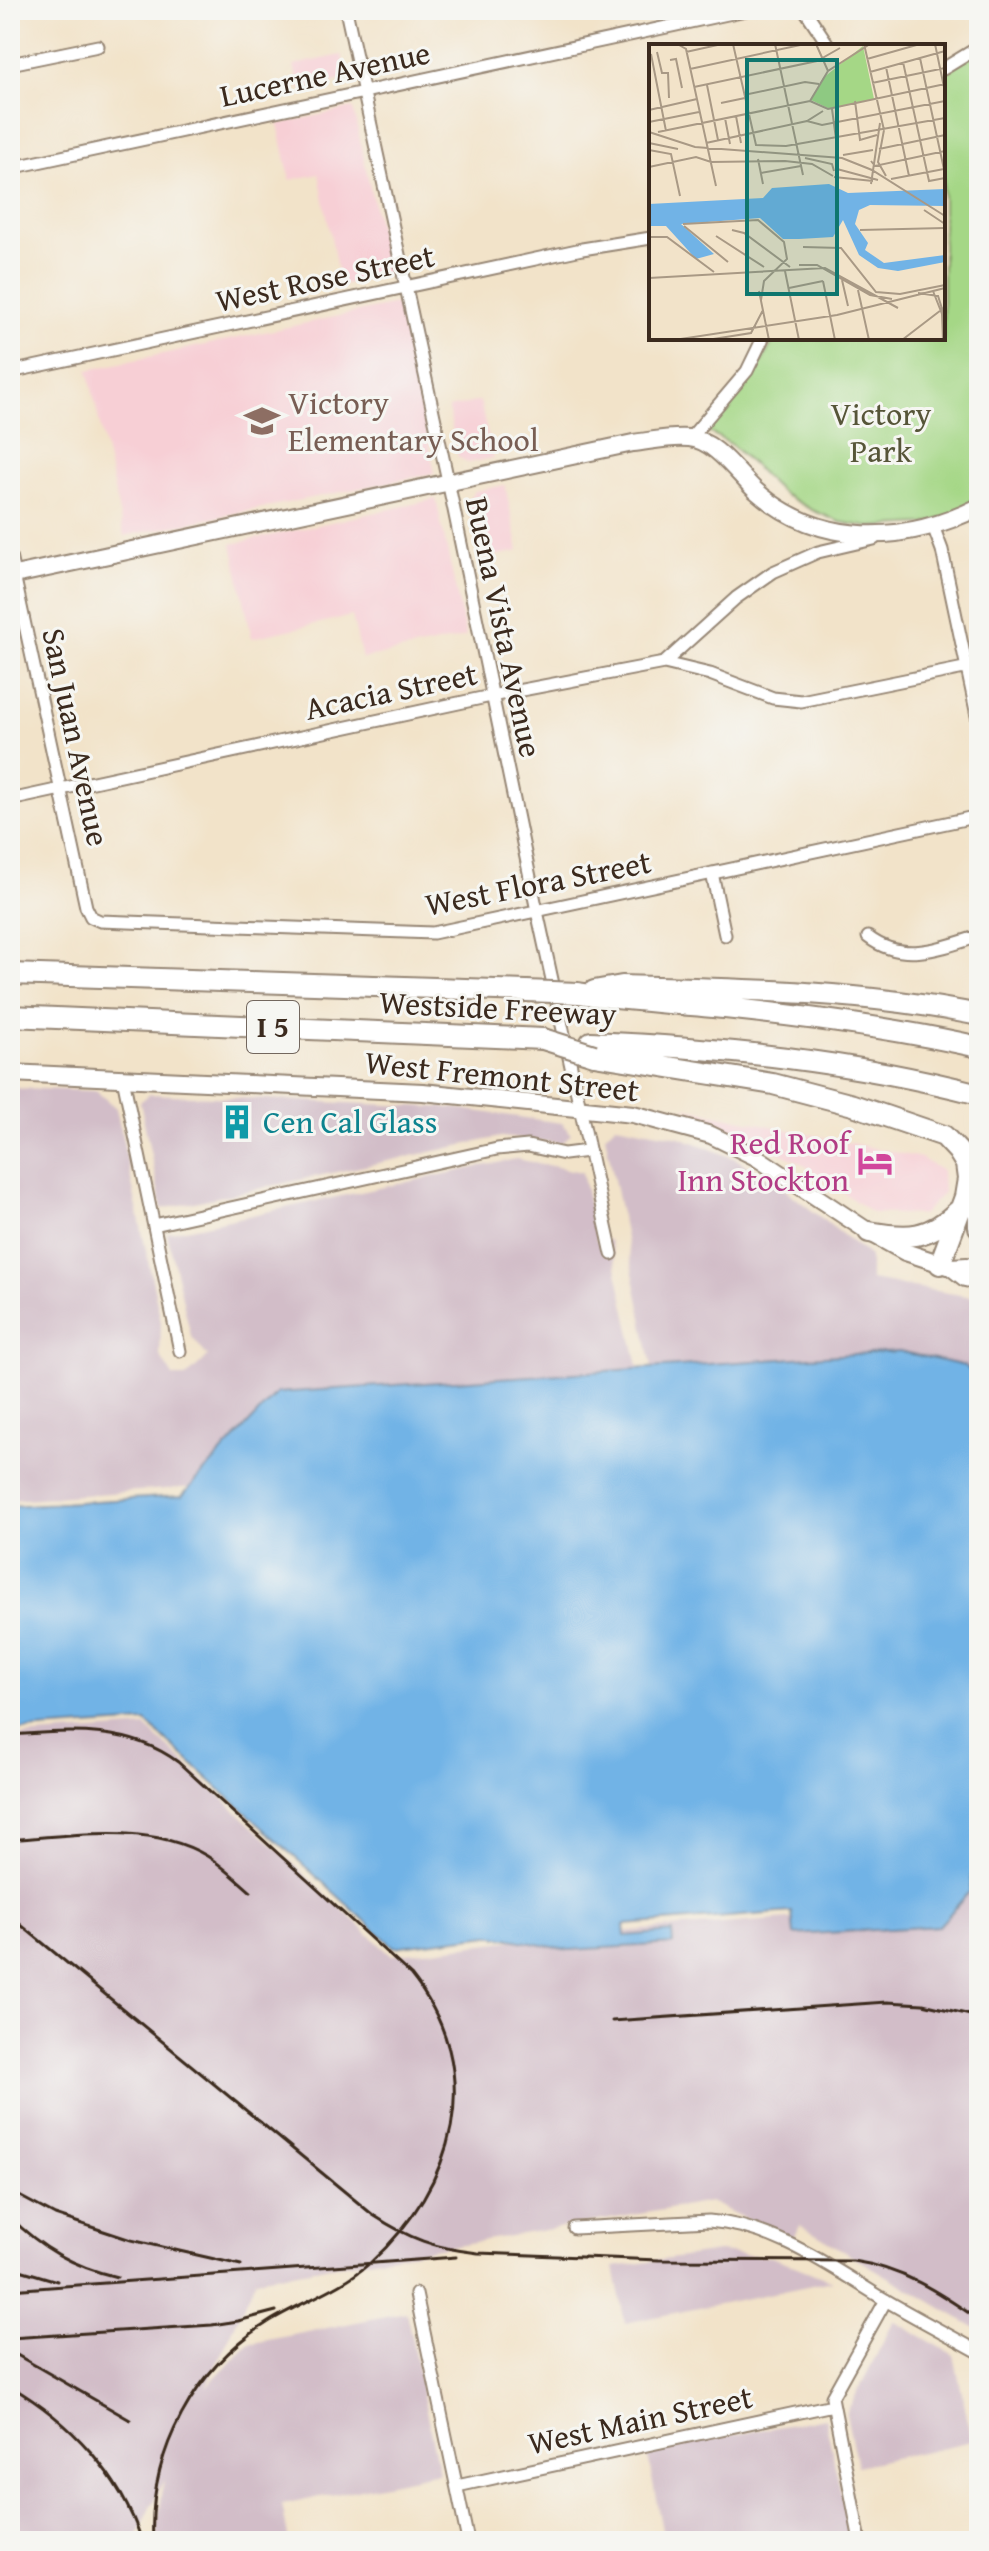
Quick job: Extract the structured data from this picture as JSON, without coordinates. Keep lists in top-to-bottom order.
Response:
{
  "streets": {
    "highway": ["Westside Freeway", "I 5"],
    "street": [
      "Lucerne Avenue",
      "West Rose Street",
      "Buena Vista Avenue",
      "Acacia Street",
      "San Juan Avenue",
      "West Flora Street",
      "West Fremont Street",
      "West Main Street"
    ]
  },
  "crossings": [
    ["Lucerne Avenue", "Buena Vista Avenue"],
    ["West Rose Street", "Buena Vista Avenue"],
    ["Buena Vista Avenue", "Acacia Street"],
    ["Buena Vista Avenue", "West Flora Street"],
    ["Buena Vista Avenue", "West Fremont Street"],
    ["Acacia Street", "San Juan Avenue"],
    ["San Juan Avenue", "West Flora Street"]
  ],
  "parks": ["Victory Park"],
  "places": {
    "school or university": ["Victory Elementary School"],
    "building": ["Cen Cal Glass"],
    "hotel": ["Red Roof Inn Stockton"]
  }
}
